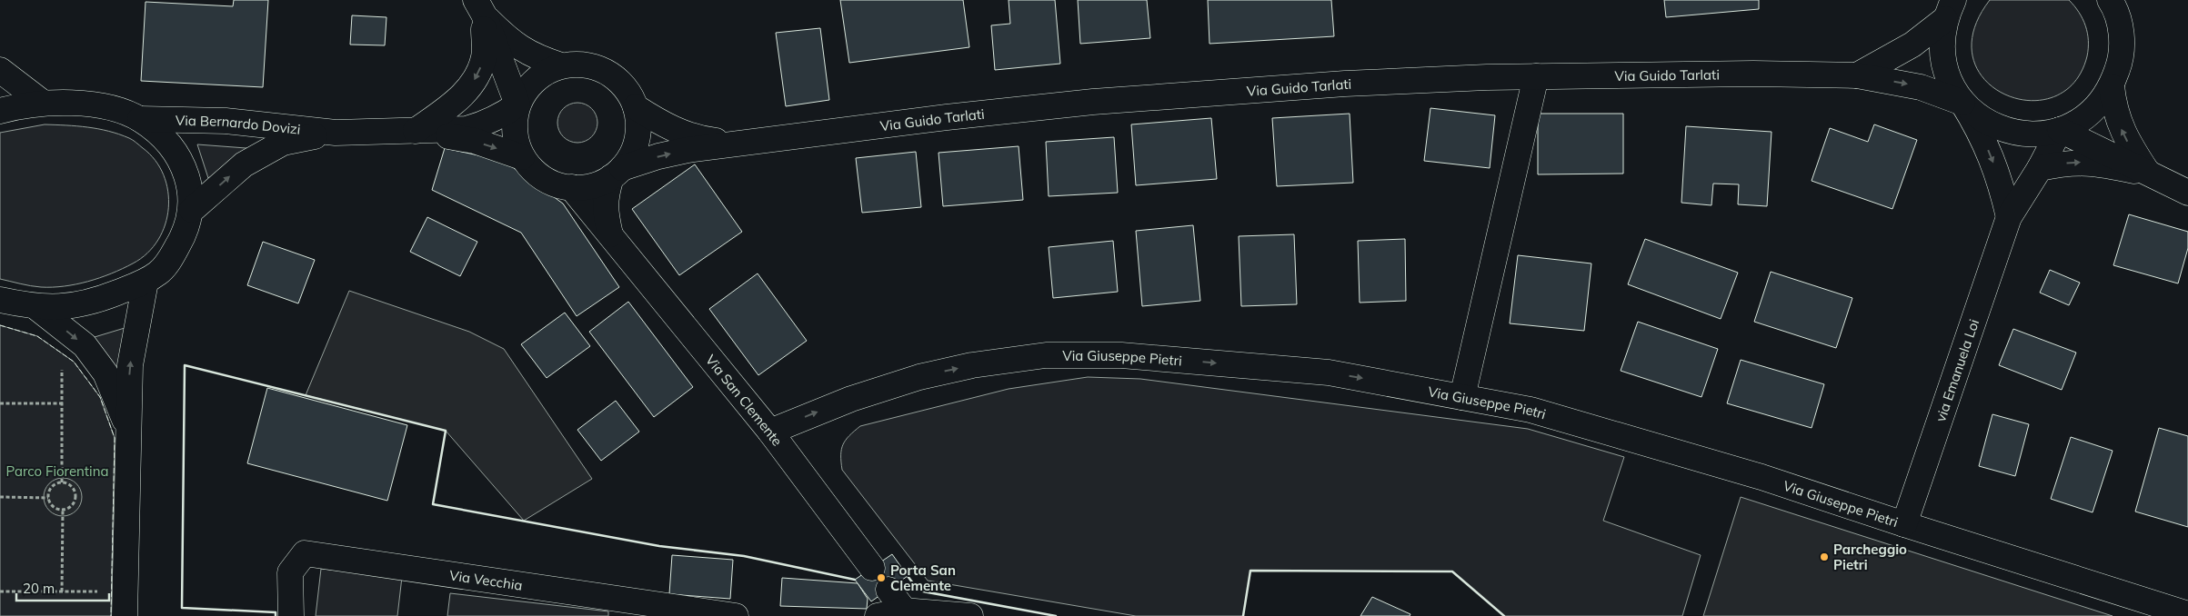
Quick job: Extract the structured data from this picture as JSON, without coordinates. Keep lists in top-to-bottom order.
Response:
{
  "streets": {
    "main road": [
      "Via Guido Tarlati",
      "Via Bernardo Dovizi",
      "Via Giuseppe Pietri",
      "via Emanuela Loi",
      "Via San Clemente",
      "Via Vecchia"
    ]
  },
  "crossings": [
    ["Via Guido Tarlati", "Via Bernardo Dovizi"],
    ["Via Guido Tarlati", "Via San Clemente"],
    ["Via Bernardo Dovizi", "Via San Clemente"],
    ["Via Giuseppe Pietri", "via Emanuela Loi"],
    ["Via Giuseppe Pietri", "Via San Clemente"]
  ],
  "one_way": ["Via Giuseppe Pietri"],
  "parks": ["Parco Fiorentina"],
  "places": ["Parcheggio Pietri", "Porta San Clemente"],
  "scale_bar": "20 m"
}
